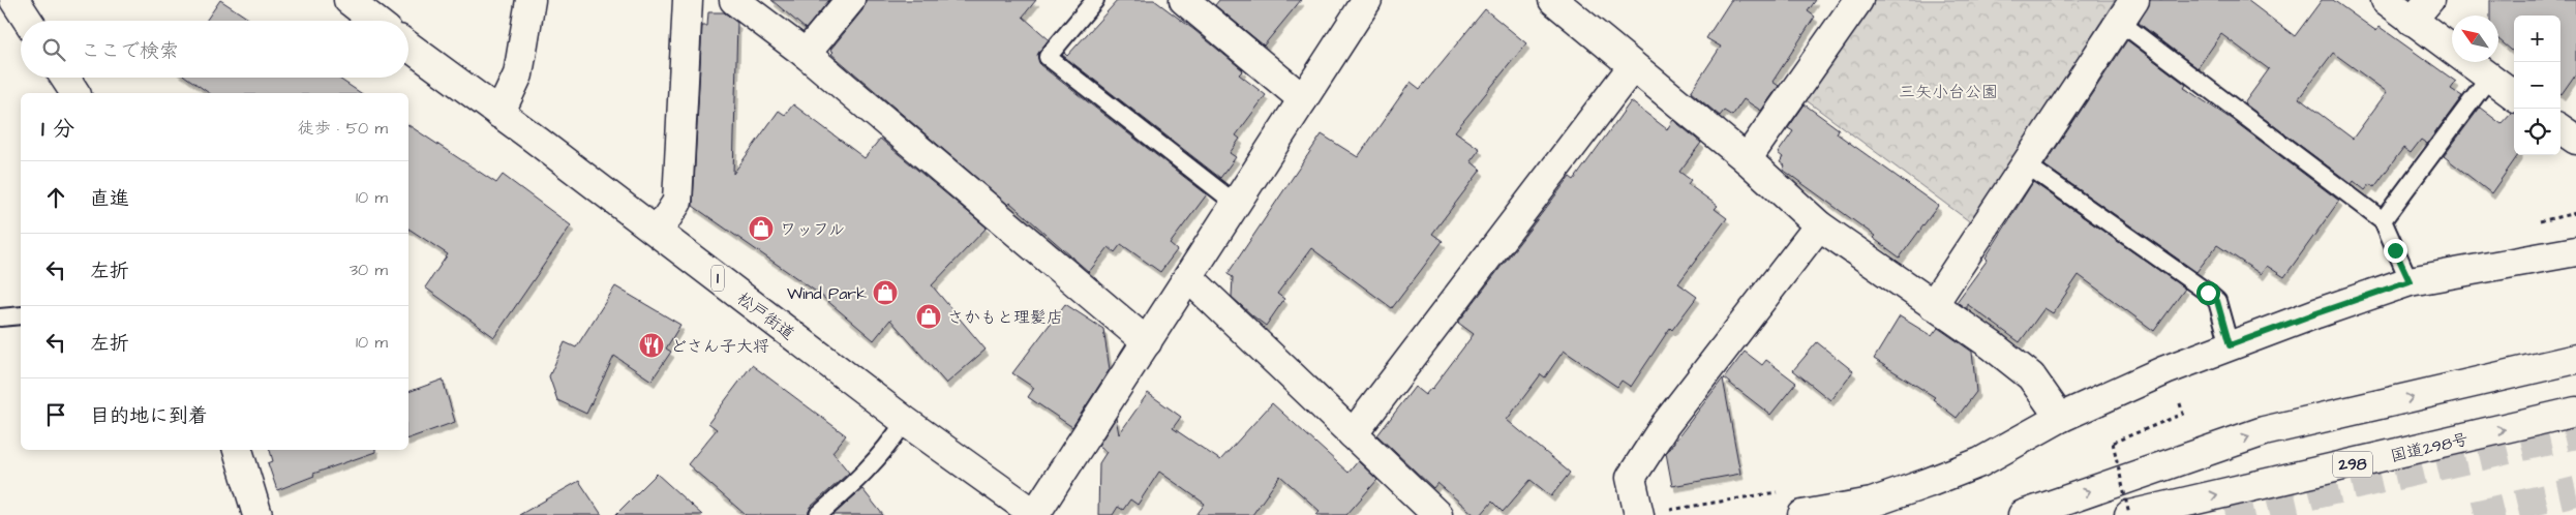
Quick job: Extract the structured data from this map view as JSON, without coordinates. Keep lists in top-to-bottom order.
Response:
{
  "streets": {
    "main road": [
      "1",
      "松戸街道",
      "国道298号",
      "298"
    ]
  },
  "parks": ["三矢小台公園"],
  "places": {
    "shop": ["ワッフル", "Wind Park", "さかもと理髪店"],
    "restaurant": ["どさん子大将"]
  },
  "north": "top left",
  "page": {
    "map_buttons": ["+", "−"],
    "search": "ここで検索",
    "heading": ["1 分", "徒歩 · 50 m"],
    "list": [
      ["直進", "10 m"],
      ["左折", "30 m"],
      ["左折", "10 m"],
      "目的地に到着"
    ]
  }
}
